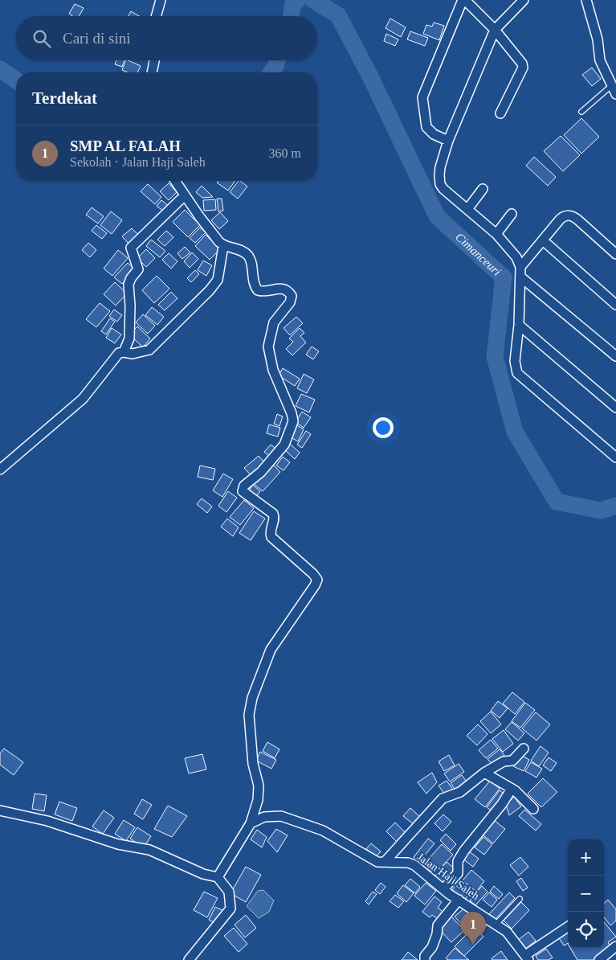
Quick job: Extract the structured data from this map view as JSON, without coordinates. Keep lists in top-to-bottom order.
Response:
{
  "streets": {
    "street": ["Jalan Haji Saleh"]
  },
  "water": ["Cimanceuri"],
  "page": {
    "search": "Cari di sini",
    "heading": "Terdekat",
    "list": [
      {
        "mark": "1",
        "name": "SMP AL FALAH",
        "note": "Sekolah · Jalan Haji Saleh",
        "value": "360 m"
      }
    ],
    "map_buttons": ["+", "−"],
    "pins": "1"
  }
}
